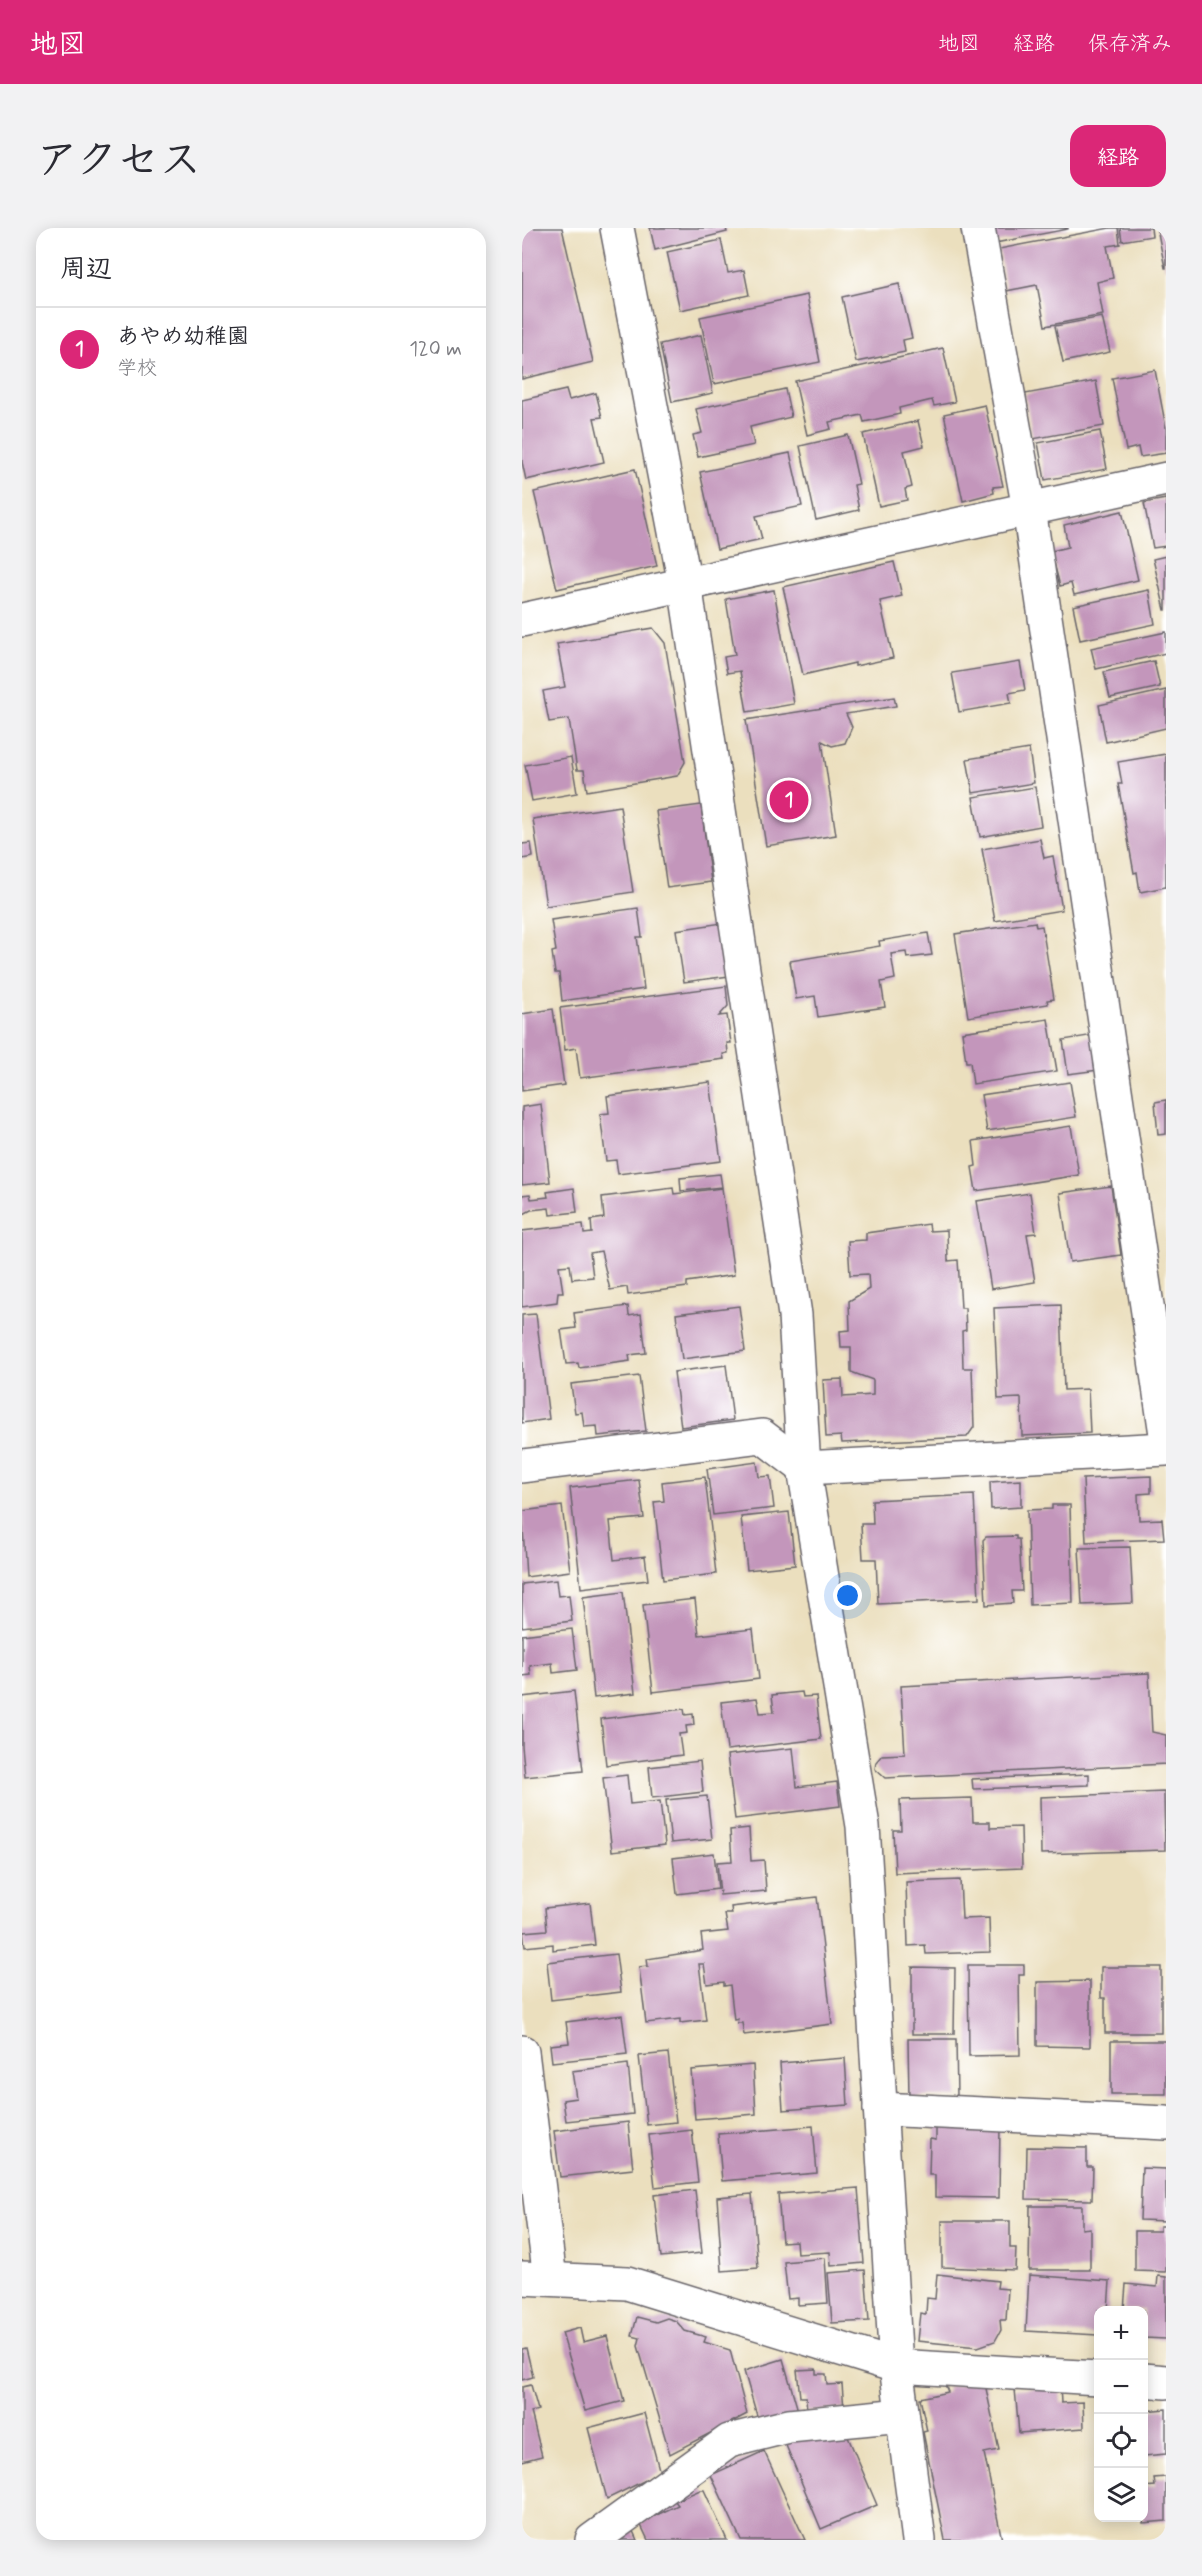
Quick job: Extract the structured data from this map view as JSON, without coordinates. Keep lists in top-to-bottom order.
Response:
{
  "page": {
    "header": "地図",
    "nav": ["地図", "経路", "保存済み"],
    "title": "アクセス",
    "buttons": "経路",
    "heading": "周辺",
    "list": [
      {
        "mark": "1",
        "name": "あやめ幼稚園",
        "note": "学校",
        "value": "120 m"
      }
    ],
    "pins": "1",
    "map_buttons": ["+", "−"]
  }
}
